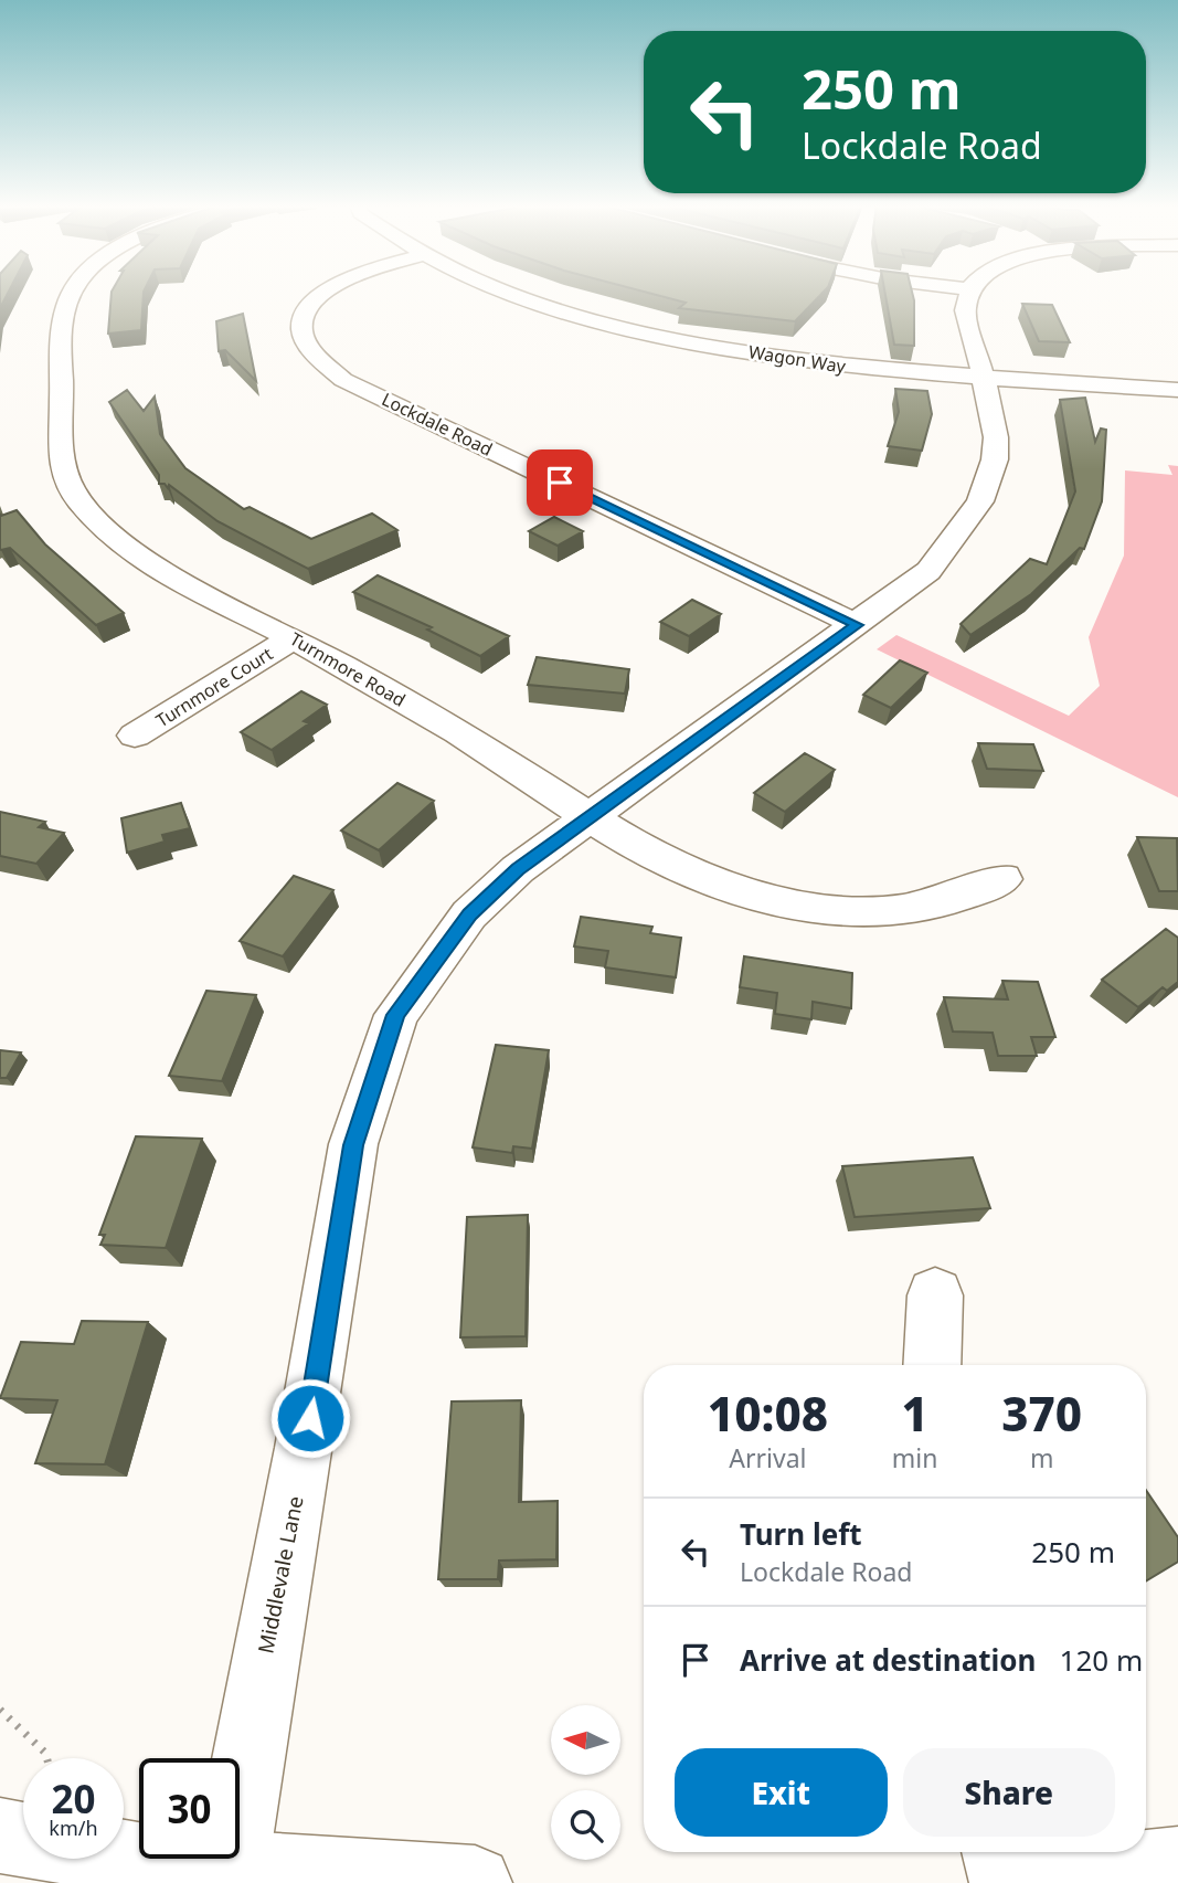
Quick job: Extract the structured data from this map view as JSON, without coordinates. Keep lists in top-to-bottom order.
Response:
{
  "streets": {
    "street": [
      "Wagon Way",
      "Lockdale Road",
      "Turnmore Road",
      "Turnmore Court",
      "Middlevale Lane"
    ]
  },
  "crossings": [
    ["Wagon Way", "Middlevale Lane"],
    ["Lockdale Road", "Middlevale Lane"],
    ["Turnmore Road", "Turnmore Court"],
    ["Turnmore Road", "Middlevale Lane"]
  ],
  "north": "left",
  "page": {
    "turn": ["250 m", "Lockdale Road"],
    "eta": [
      "10:08",
      "Arrival",
      "1",
      "min",
      "370",
      "m"
    ],
    "list": [
      {
        "name": "Turn left",
        "note": "Lockdale Road",
        "value": "250 m"
      },
      {
        "name": "Arrive at destination",
        "value": "120 m"
      }
    ],
    "buttons": ["Exit", "Share"],
    "speed": "20 km/h",
    "limit": "30"
  }
}
